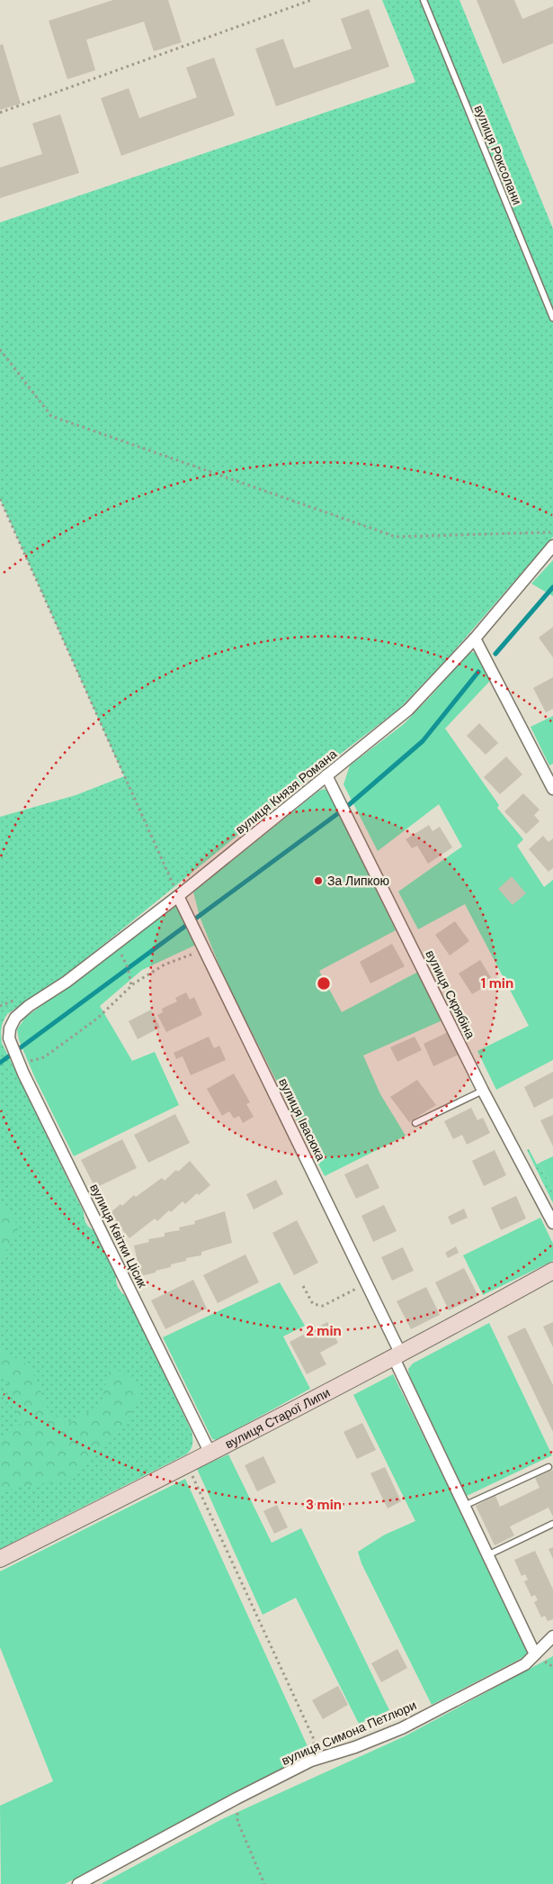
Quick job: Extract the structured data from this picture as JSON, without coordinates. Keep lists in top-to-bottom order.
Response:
{
  "streets": {
    "street": [
      "вулиця Князя Романа",
      "вулиця Скрябіна",
      "вулиця Івасюка",
      "вулиця Квітки Цісик",
      "вулиця Старої Липи",
      "вулиця Симона Петлюри"
    ],
    "lane": ["вулиця Роксолани"]
  },
  "crossings": [
    ["вулиця Князя Романа", "вулиця Скрябіна"],
    ["вулиця Князя Романа", "вулиця Івасюка"],
    ["вулиця Князя Романа", "вулиця Квітки Цісик"],
    ["вулиця Івасюка", "вулиця Старої Липи"],
    ["вулиця Івасюка", "вулиця Симона Петлюри"],
    ["вулиця Квітки Цісик", "вулиця Старої Липи"]
  ],
  "places": ["За Липкою"],
  "rings": ["1 min", "2 min", "3 min"]
}
